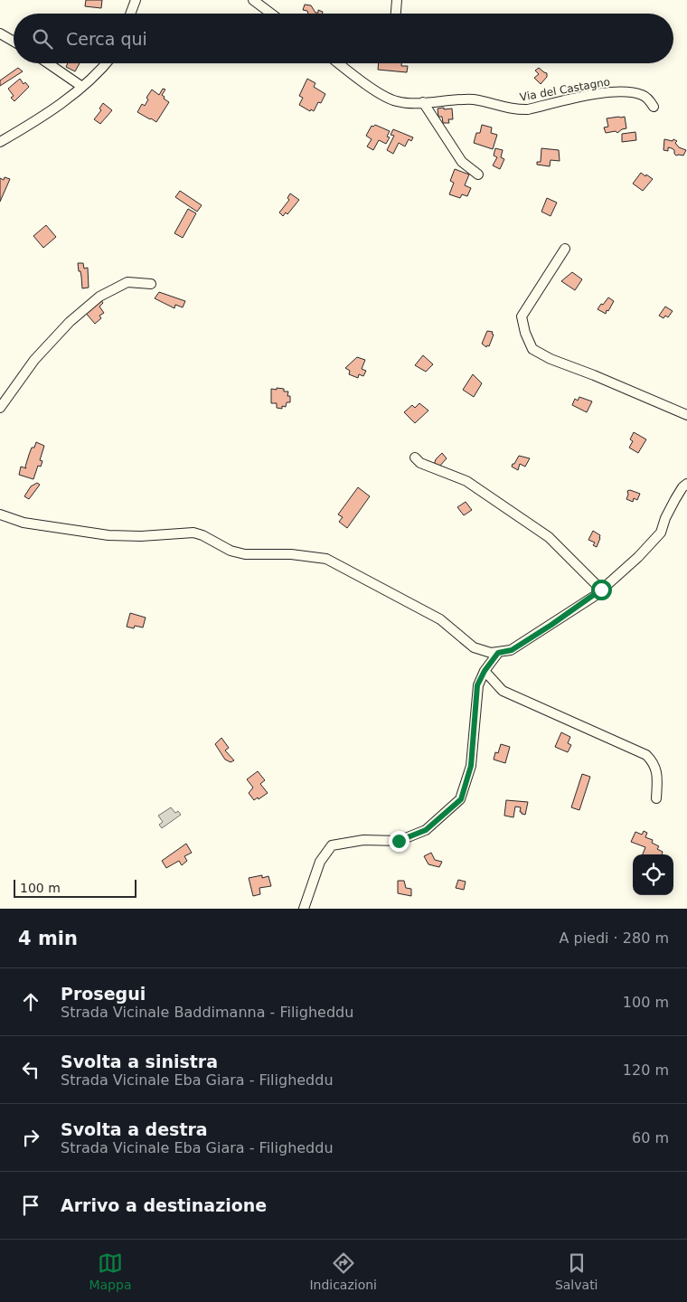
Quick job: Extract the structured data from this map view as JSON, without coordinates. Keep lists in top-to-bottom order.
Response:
{
  "streets": {
    "street": ["Via del Castagno"]
  },
  "scale_bar": "100 m",
  "page": {
    "search": "Cerca qui",
    "scale": "100 m",
    "heading": ["4 min", "A piedi · 280 m"],
    "list": [
      ["Prosegui", "Strada Vicinale Baddimanna - Filigheddu", "100 m"],
      ["Svolta a sinistra", "Strada Vicinale Eba Giara - Filigheddu", "120 m"],
      ["Svolta a destra", "Strada Vicinale Eba Giara - Filigheddu", "60 m"],
      "Arrivo a destinazione"
    ],
    "nav": ["Mappa", "Indicazioni", "Salvati"]
  }
}
